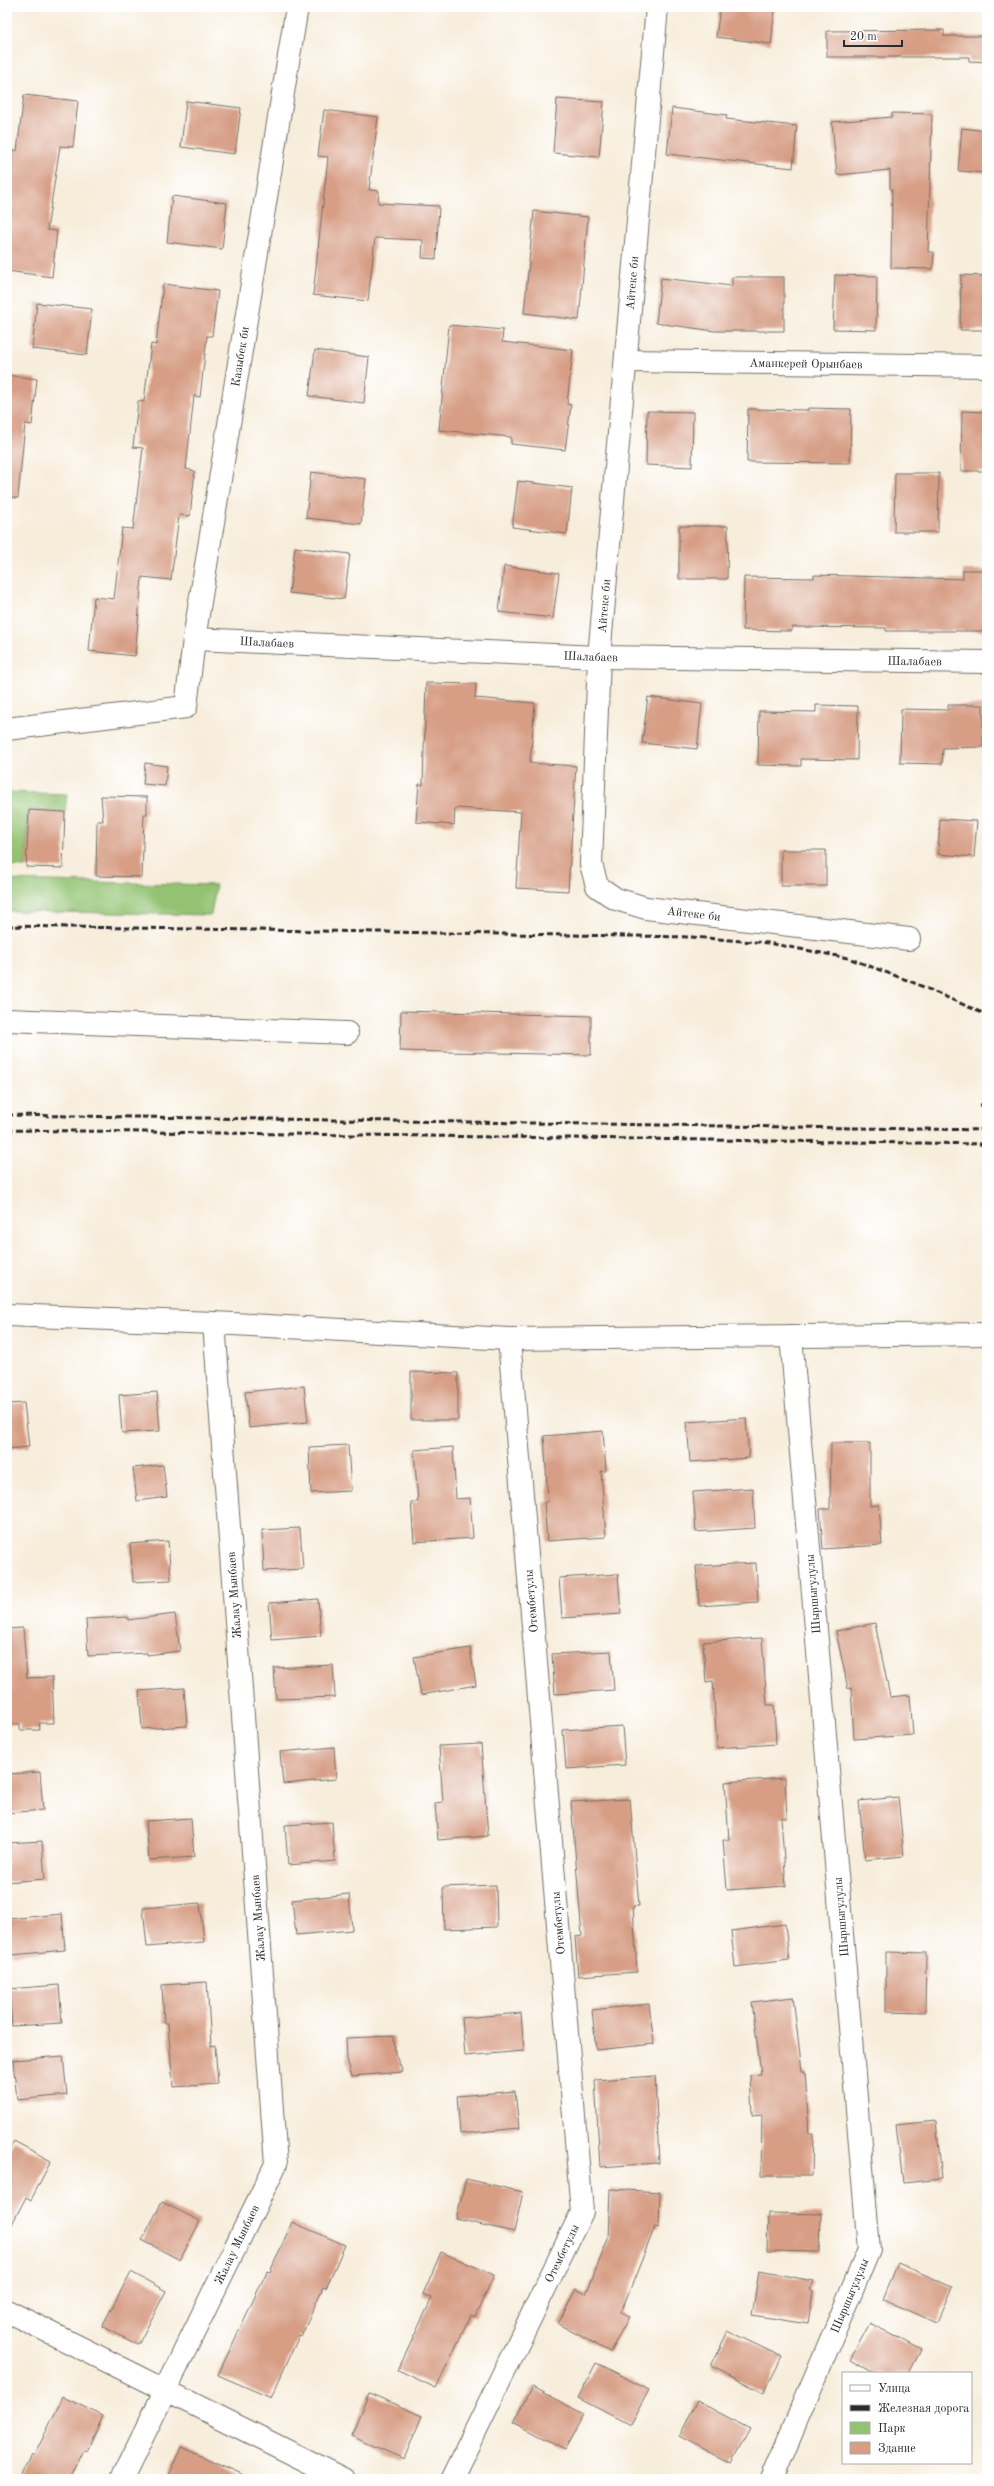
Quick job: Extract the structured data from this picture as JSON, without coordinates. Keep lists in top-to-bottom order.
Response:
{
  "streets": {
    "street": [
      "Айтеке би",
      "Казыбек би",
      "Аманкерей Орынбаев",
      "Шалабаев",
      "Шыршыгулулы",
      "Жалау Мынбаев",
      "Отембетулы"
    ]
  },
  "crossings": [
    ["Айтеке би", "Аманкерей Орынбаев"],
    ["Айтеке би", "Шалабаев"],
    ["Казыбек би", "Шалабаев"]
  ],
  "legend": [
    "Улица",
    "Железная дорога",
    "Парк",
    "Здание"
  ],
  "scale_bar": "20 m"
}
